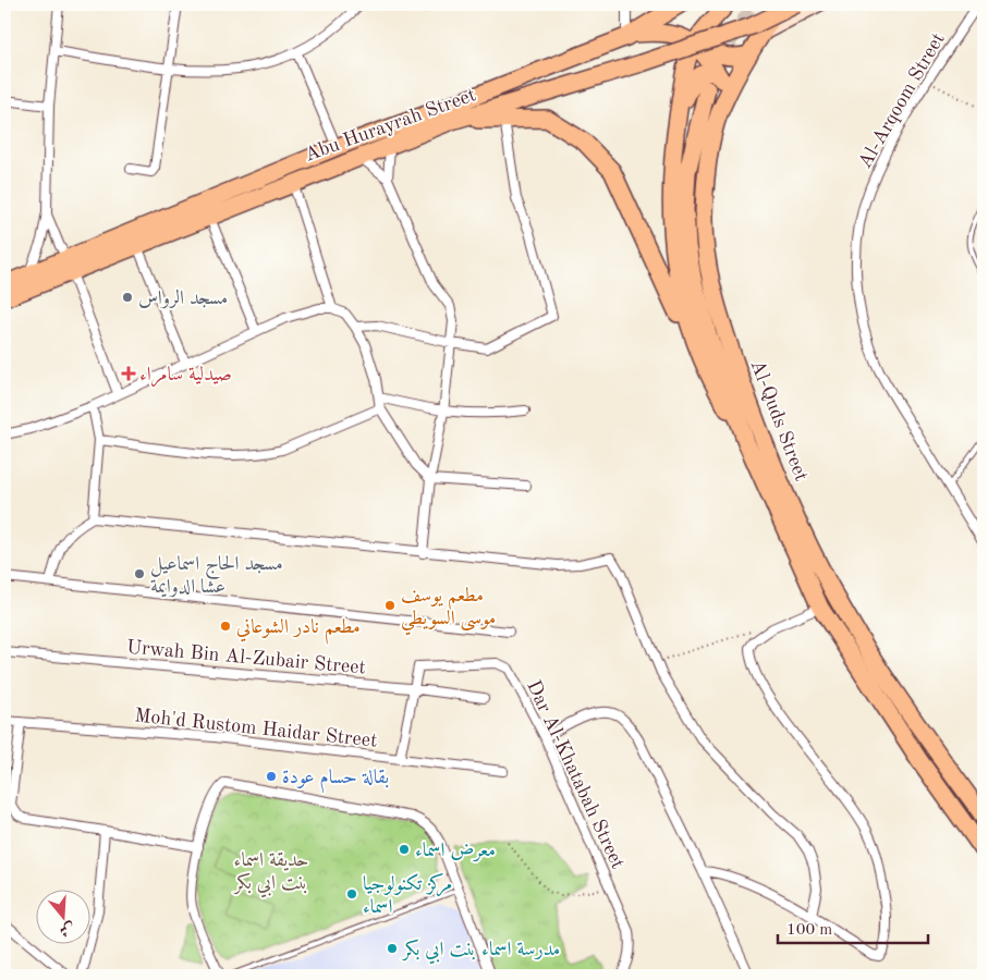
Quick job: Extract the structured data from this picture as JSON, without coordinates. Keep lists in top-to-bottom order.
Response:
{
  "streets": {
    "highway": ["Abu Hurayrah Street", "Al-Quds Street"],
    "street": [
      "Al-Arqoom Street",
      "Urwah Bin Al-Zubair Street",
      "Moh'd Rustom Haidar Street",
      "Dar Al-Khatabah Street"
    ]
  },
  "crossings": [
    ["Urwah Bin Al-Zubair Street", "Dar Al-Khatabah Street"],
    ["Moh'd Rustom Haidar Street", "Dar Al-Khatabah Street"]
  ],
  "parks": ["حديقة اسماء بنت ابي بكر"],
  "places": {
    "other": [
      "مسجد الرواس",
      "مسجد الحاج اسماعيل عشا الدوايمة",
      "مطعم يوسف موسى السويطي",
      "مطعم نادر الشوعاني",
      "بقالة حسام عودة",
      "معرض اسماء",
      "مركز تكنولوجيا اسماء",
      "مدرسة اسماء بنت ابي بكر"
    ],
    "health": ["صيدلية سامراء"]
  },
  "scale_bar": "100 m",
  "north": "bottom"
}
